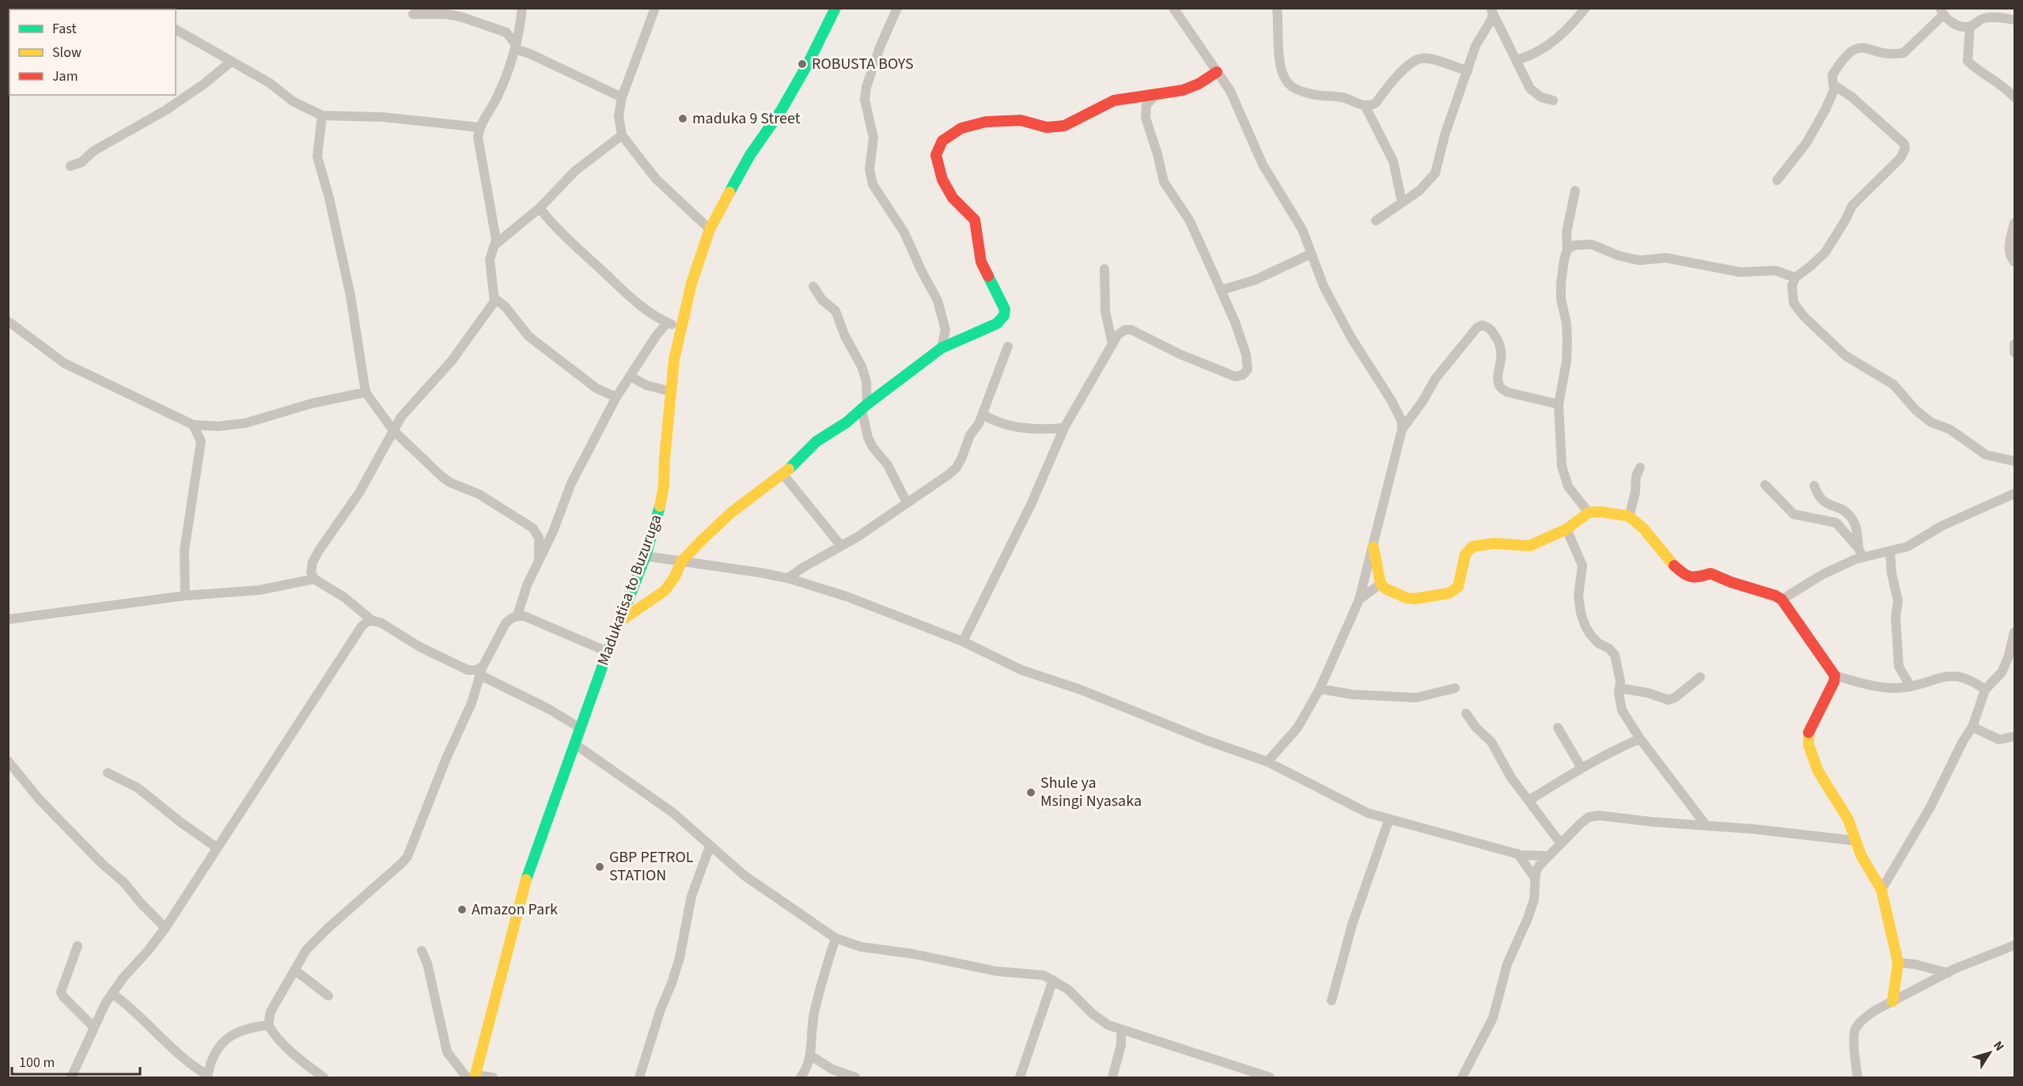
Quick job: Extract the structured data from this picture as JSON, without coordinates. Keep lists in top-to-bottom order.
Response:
{
  "streets": {
    "street": ["Madukatisa to Buzuruga"]
  },
  "places": [
    "ROBUSTA BOYS",
    "maduka 9 Street",
    "Shule ya Msingi Nyasaka",
    "GBP PETROL STATION",
    "Amazon Park"
  ],
  "legend": ["Fast", "Slow", "Jam"],
  "scale_bar": "100 m",
  "north": "top right"
}
